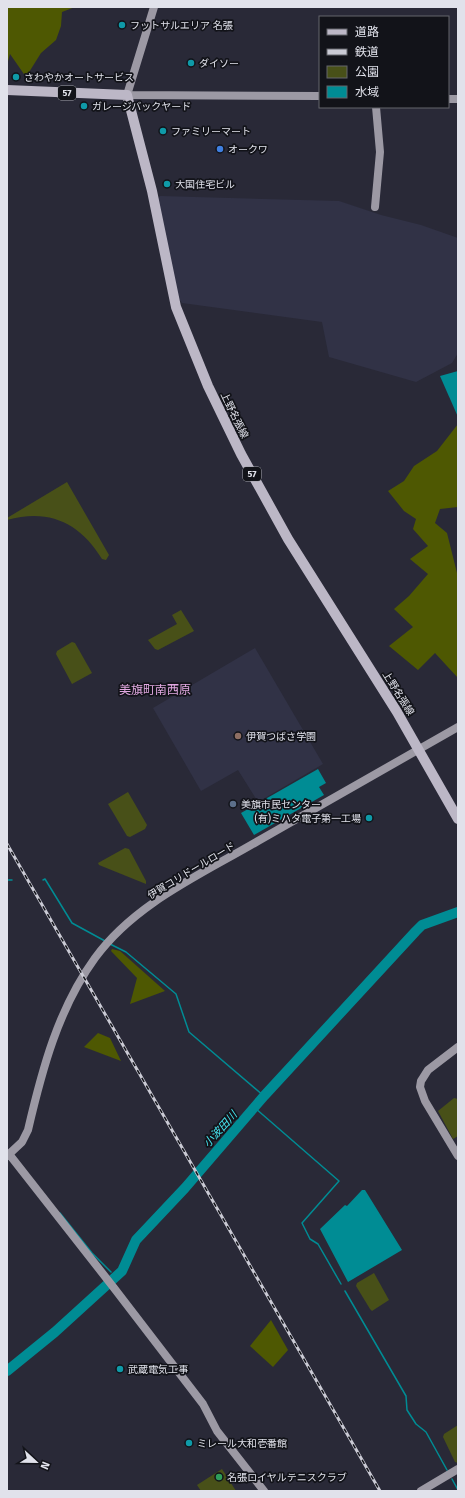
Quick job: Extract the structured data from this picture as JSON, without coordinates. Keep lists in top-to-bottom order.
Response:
{
  "streets": {
    "main road": ["57", "上野名張線"],
    "street": ["伊賀コリドールロード"]
  },
  "crossings": [
    ["57", "上野名張線"],
    ["上野名張線", "伊賀コリドールロード"]
  ],
  "districts": ["美旗町南西原"],
  "water": ["小波田川"],
  "places": [
    "フットサルエリア 名張",
    "ダイソー",
    "さわやかオートサービス",
    "ガレージバックヤード",
    "ファミリーマート",
    "オークワ",
    "大国住宅ビル",
    "伊賀つばさ学園",
    "美旗市民センター",
    "(有)ミハタ電子第一工場",
    "武蔵電気工事",
    "ミレール大和壱番館",
    "名張ロイヤルテニスクラブ"
  ],
  "legend": [
    "道路",
    "鉄道",
    "公園",
    "水域"
  ],
  "north": "right"
}
